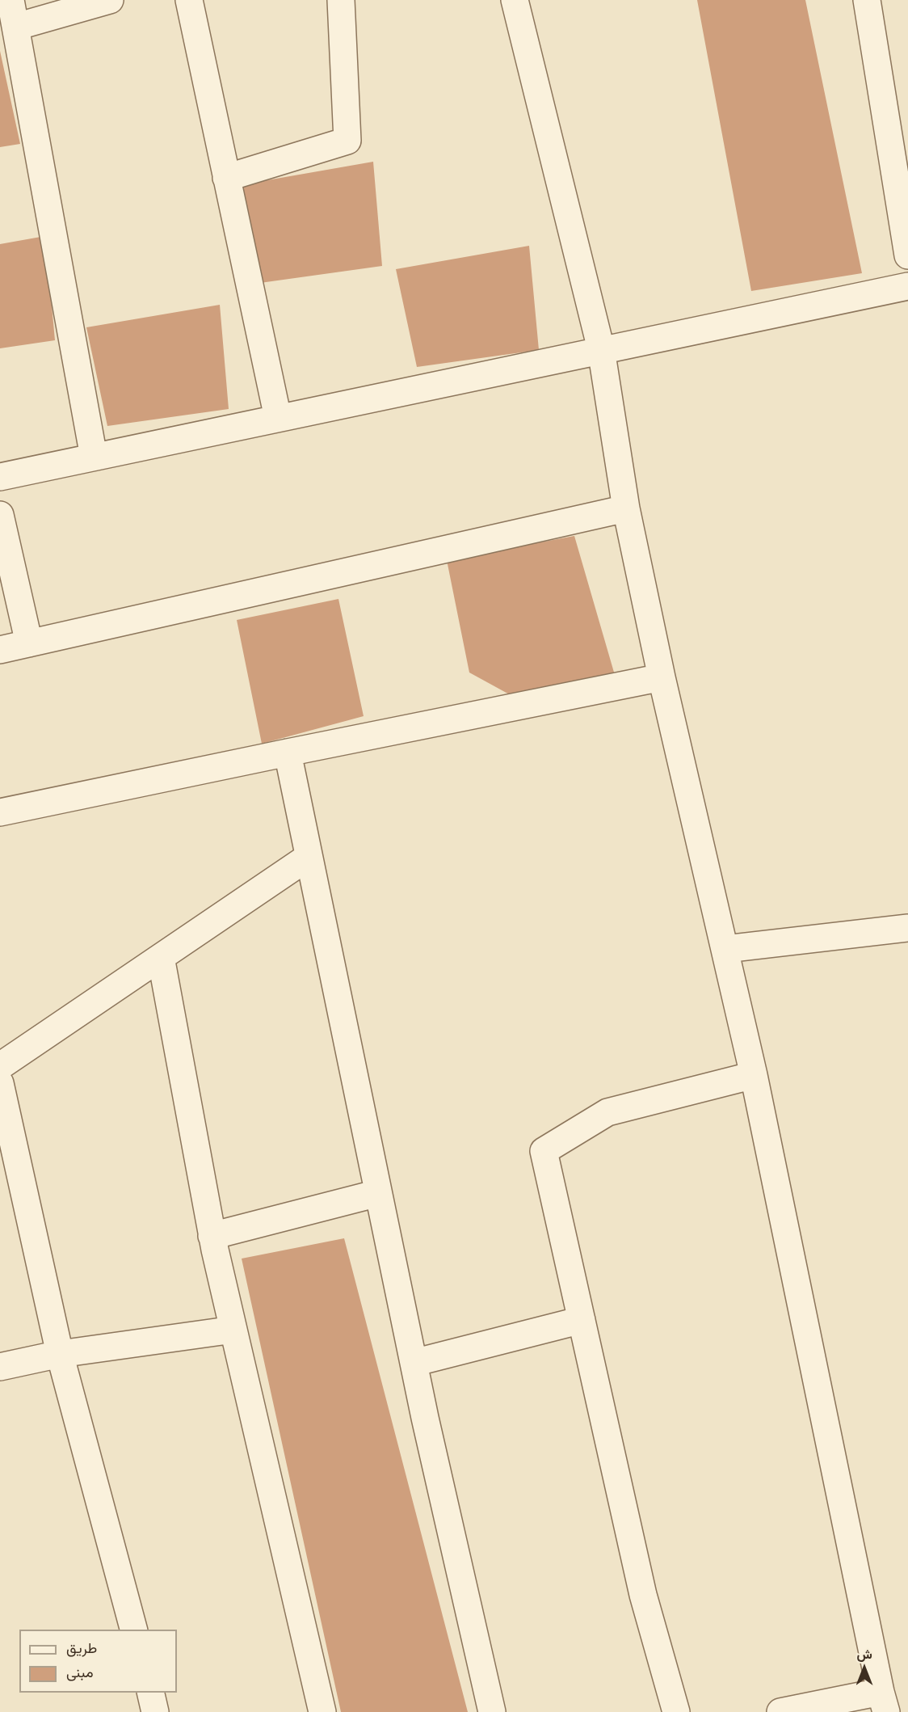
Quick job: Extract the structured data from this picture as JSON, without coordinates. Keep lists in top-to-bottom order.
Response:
{
  "legend": ["طريق", "مبنى"],
  "north": "top"
}
